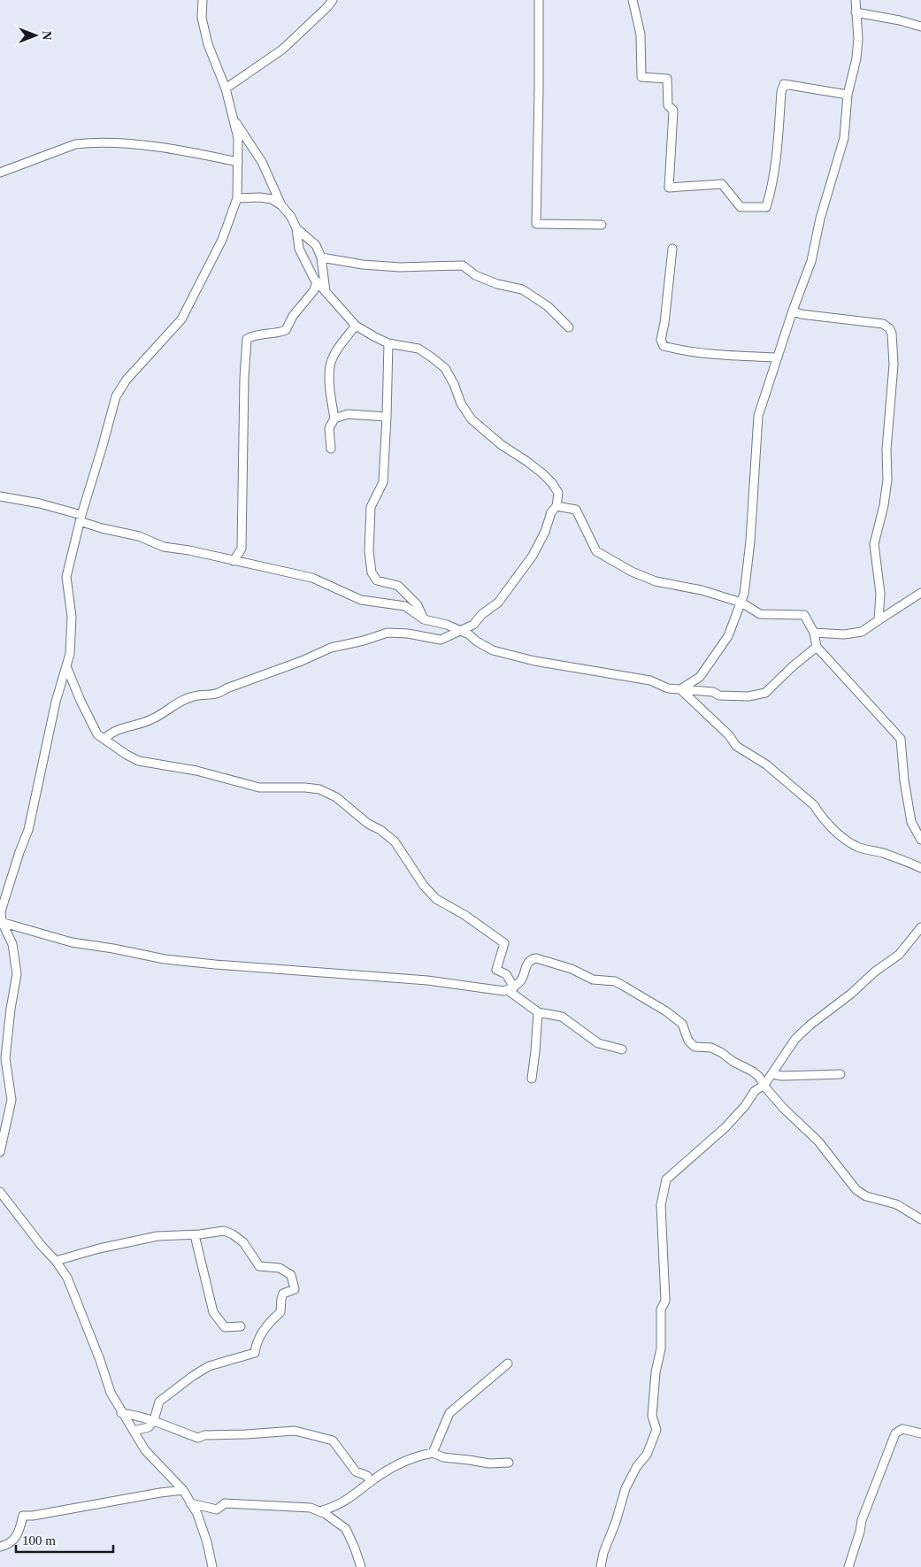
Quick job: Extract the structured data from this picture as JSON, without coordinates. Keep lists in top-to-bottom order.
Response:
{
  "scale_bar": "100 m",
  "north": "right"
}
